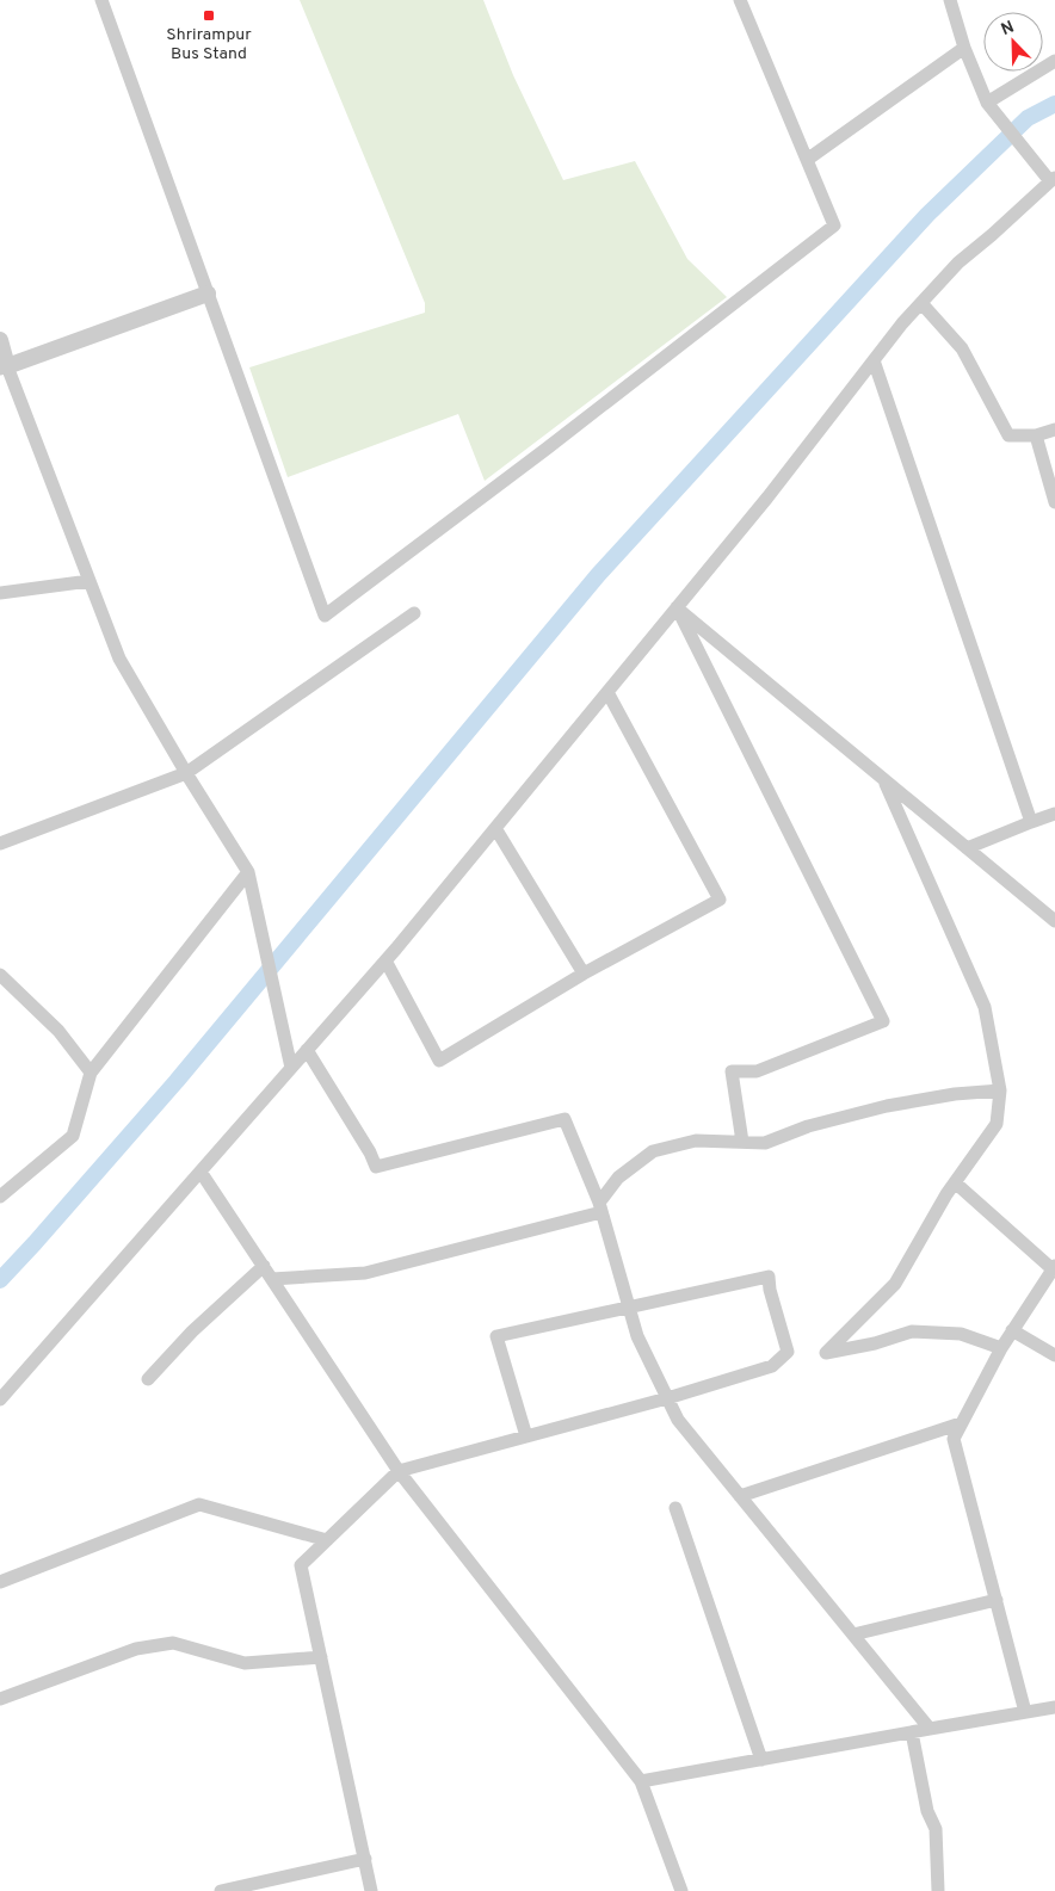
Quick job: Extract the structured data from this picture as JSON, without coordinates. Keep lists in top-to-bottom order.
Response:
{
  "places": {
    "transit": ["Shrirampur Bus Stand"]
  },
  "north": "top left"
}
